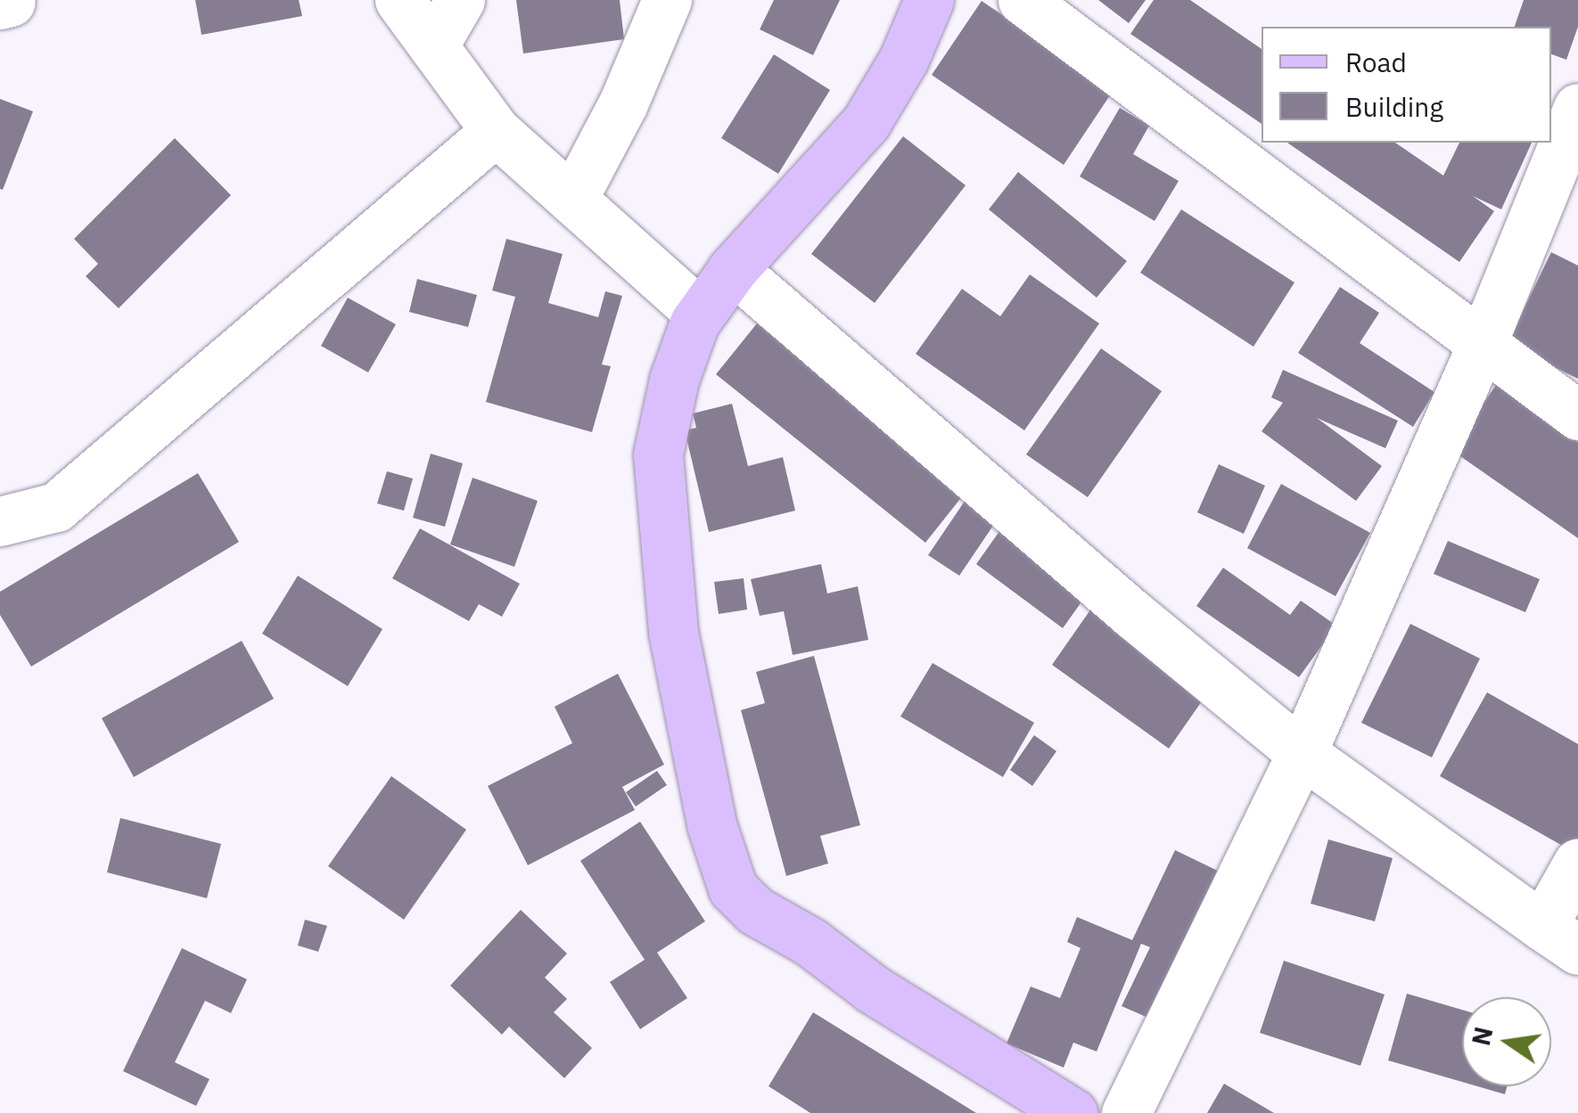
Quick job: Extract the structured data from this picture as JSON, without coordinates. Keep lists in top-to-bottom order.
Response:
{
  "legend": ["Road", "Building"],
  "north": "left"
}
